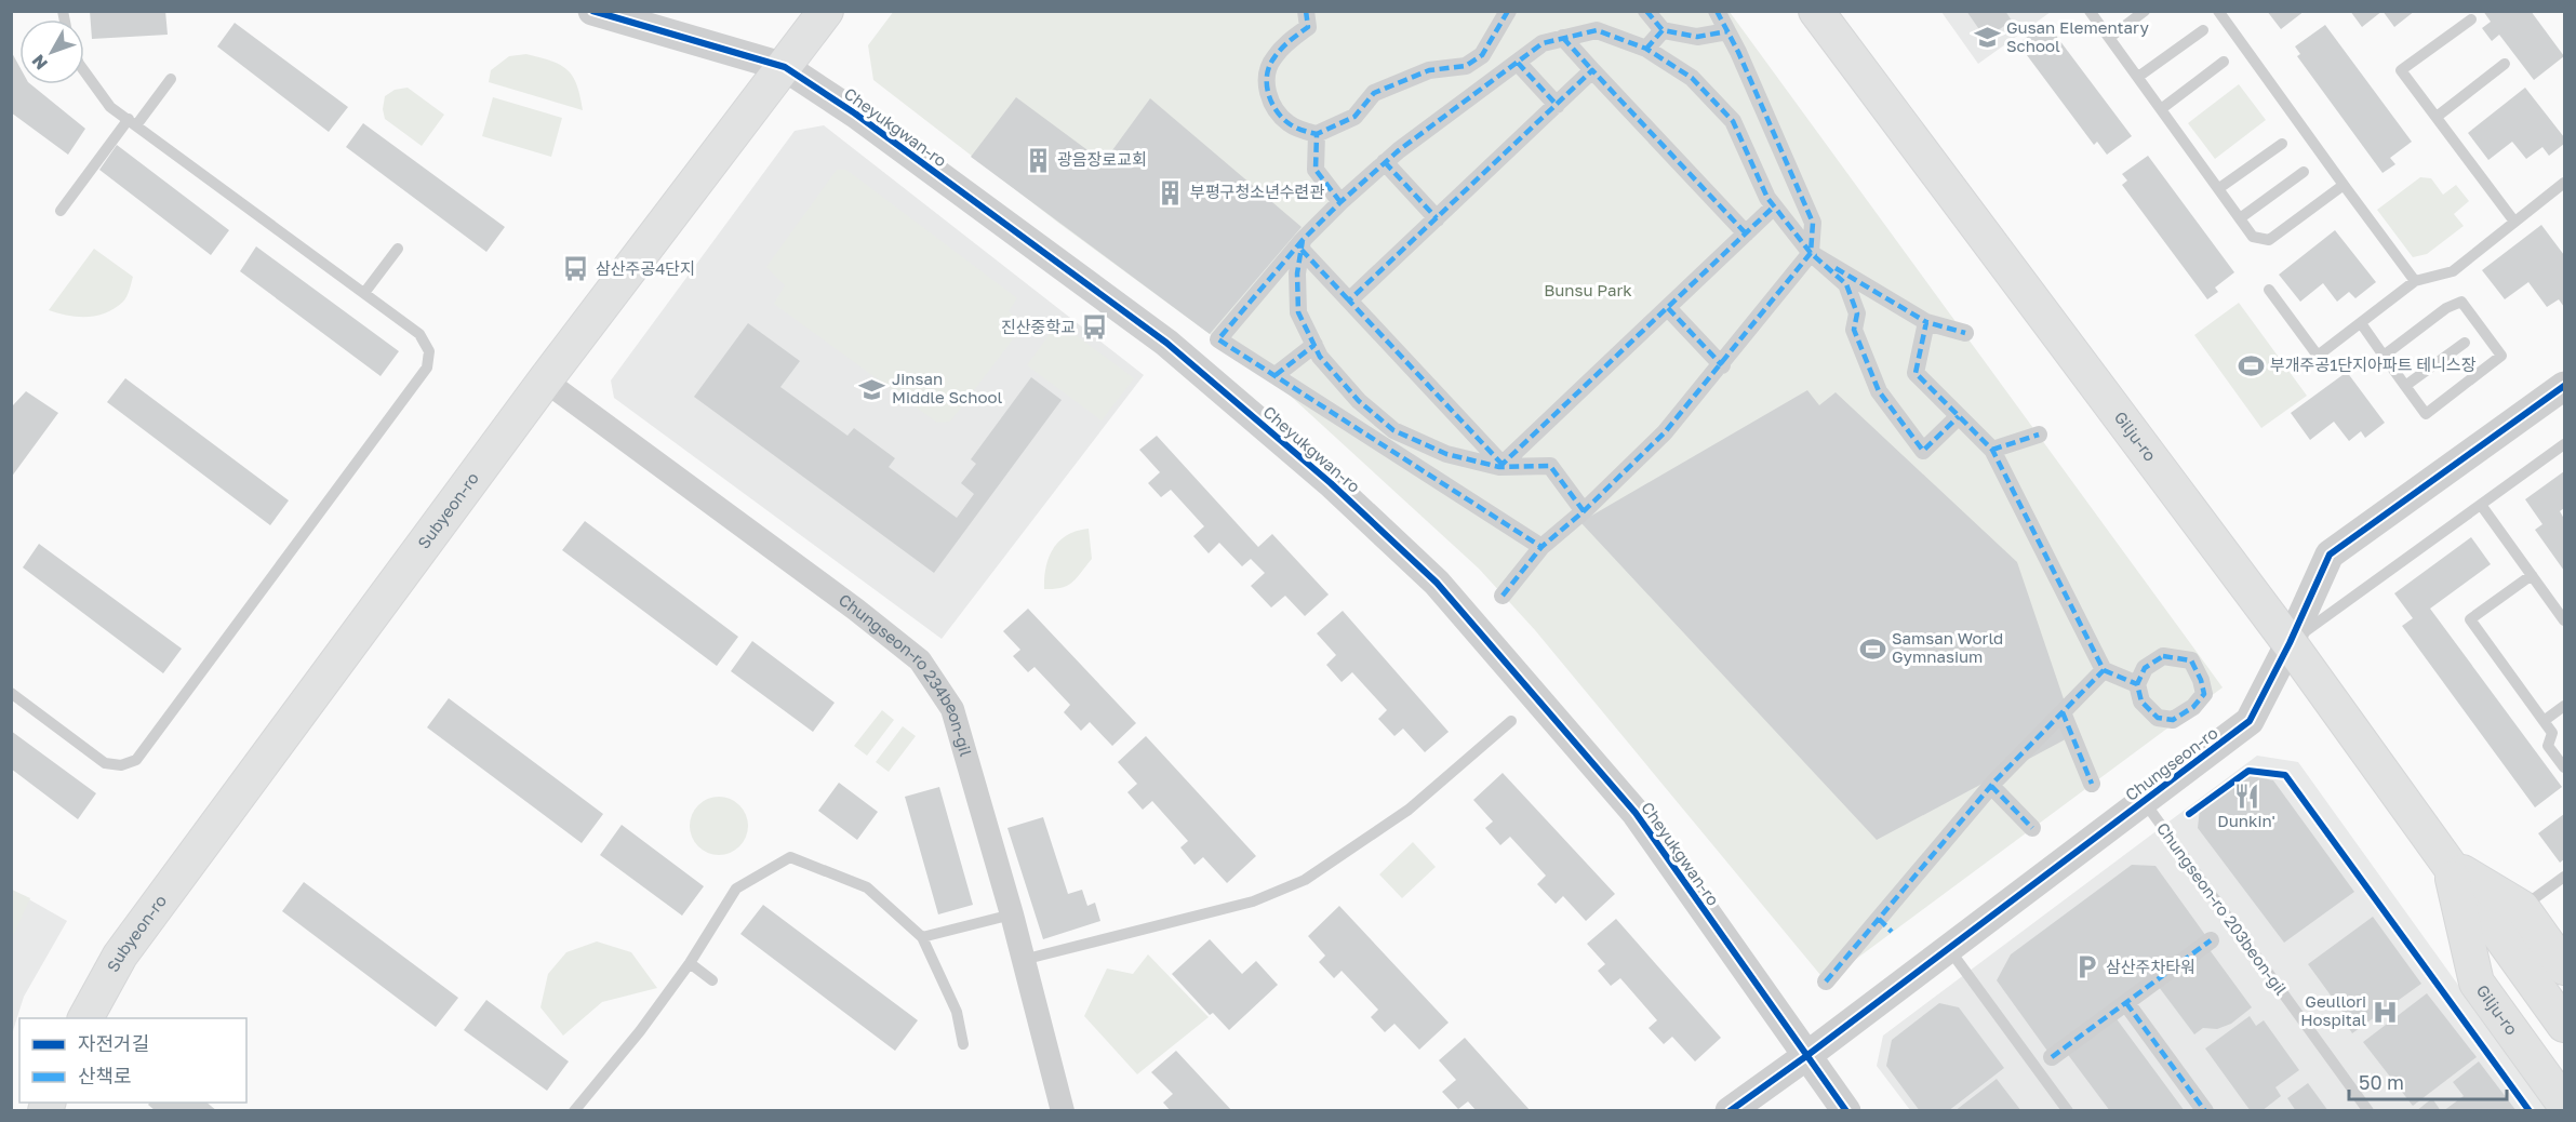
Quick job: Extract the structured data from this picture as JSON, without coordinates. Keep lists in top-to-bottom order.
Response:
{
  "streets": {
    "main road": ["Gilju-ro", "Subyeon-ro"],
    "street": ["Cheyukgwan-ro", "Chungseon-ro 234beon-gil", "Chungseon-ro"],
    "lane": ["Chungseon-ro 203beon-gil"]
  },
  "crossings": [
    ["Cheyukgwan-ro", "Subyeon-ro"],
    ["Cheyukgwan-ro", "Chungseon-ro"],
    ["Gilju-ro", "Chungseon-ro"],
    ["Subyeon-ro", "Chungseon-ro 234beon-gil"],
    ["Chungseon-ro", "Chungseon-ro 203beon-gil"]
  ],
  "parks": ["Bunsu Park"],
  "places": {
    "school or university": ["Gusan Elementary School", "Jinsan Middle School"],
    "building": ["광음장로교회", "부평구청소년수련관"],
    "bus stop": ["삼산주공4단지", "진산중학교"],
    "sports": ["부개주공1단지아파트 테니스장", "Samsan World Gymnasium"],
    "restaurant": ["Dunkin'"],
    "parking": ["삼산주차타워"],
    "hospital": ["Geullori Hospital"]
  },
  "legend": ["자전거길", "산책로"],
  "scale_bar": "50 m",
  "north": "bottom left"
}
